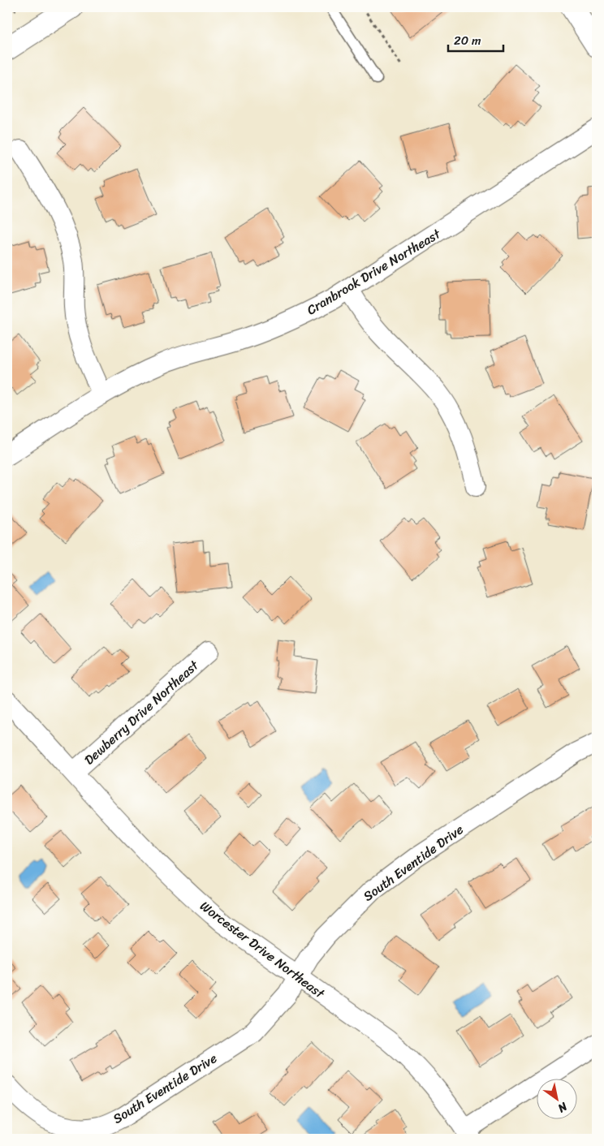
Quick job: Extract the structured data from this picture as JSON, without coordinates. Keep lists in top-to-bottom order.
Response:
{
  "streets": {
    "street": [
      "Cranbrook Drive Northeast",
      "Dewberry Drive Northeast",
      "South Eventide Drive",
      "Worcester Drive Northeast"
    ]
  },
  "crossings": [
    ["Dewberry Drive Northeast", "Worcester Drive Northeast"],
    ["South Eventide Drive", "Worcester Drive Northeast"]
  ],
  "scale_bar": "20 m",
  "north": "bottom right"
}
